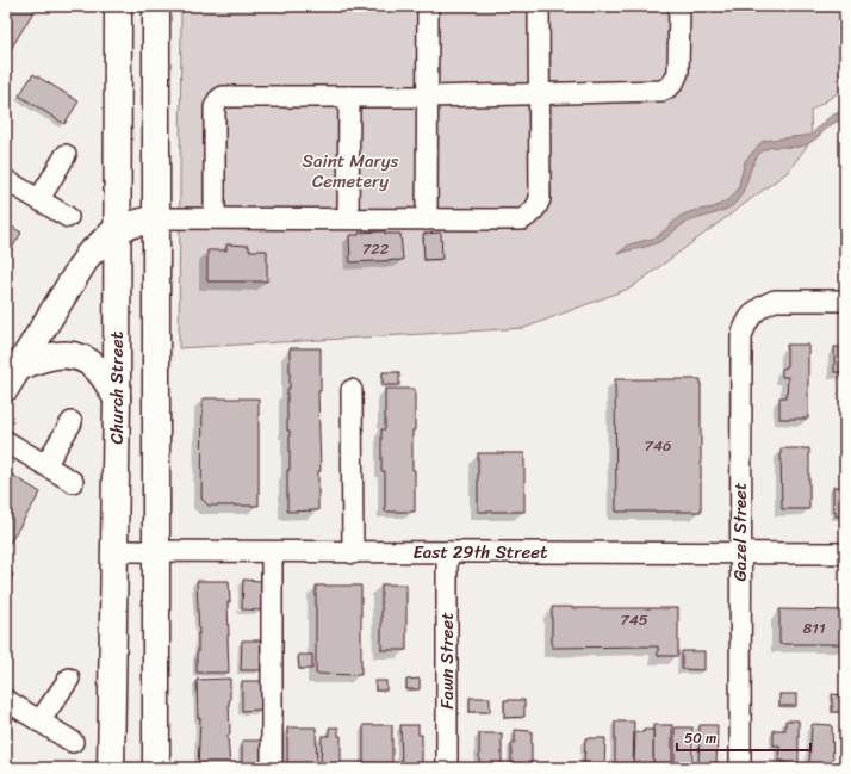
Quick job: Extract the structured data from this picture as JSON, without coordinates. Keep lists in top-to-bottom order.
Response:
{
  "streets": {
    "main road": ["Church Street"],
    "street": ["Gazel Street", "East 29th Street", "Fawn Street"]
  },
  "crossings": [
    ["Church Street", "East 29th Street"],
    ["Gazel Street", "East 29th Street"],
    ["East 29th Street", "Fawn Street"]
  ],
  "parks": ["Saint Marys Cemetery"],
  "house_numbers": [
    "722",
    "746",
    "745",
    "811"
  ],
  "scale_bar": "50 m"
}
